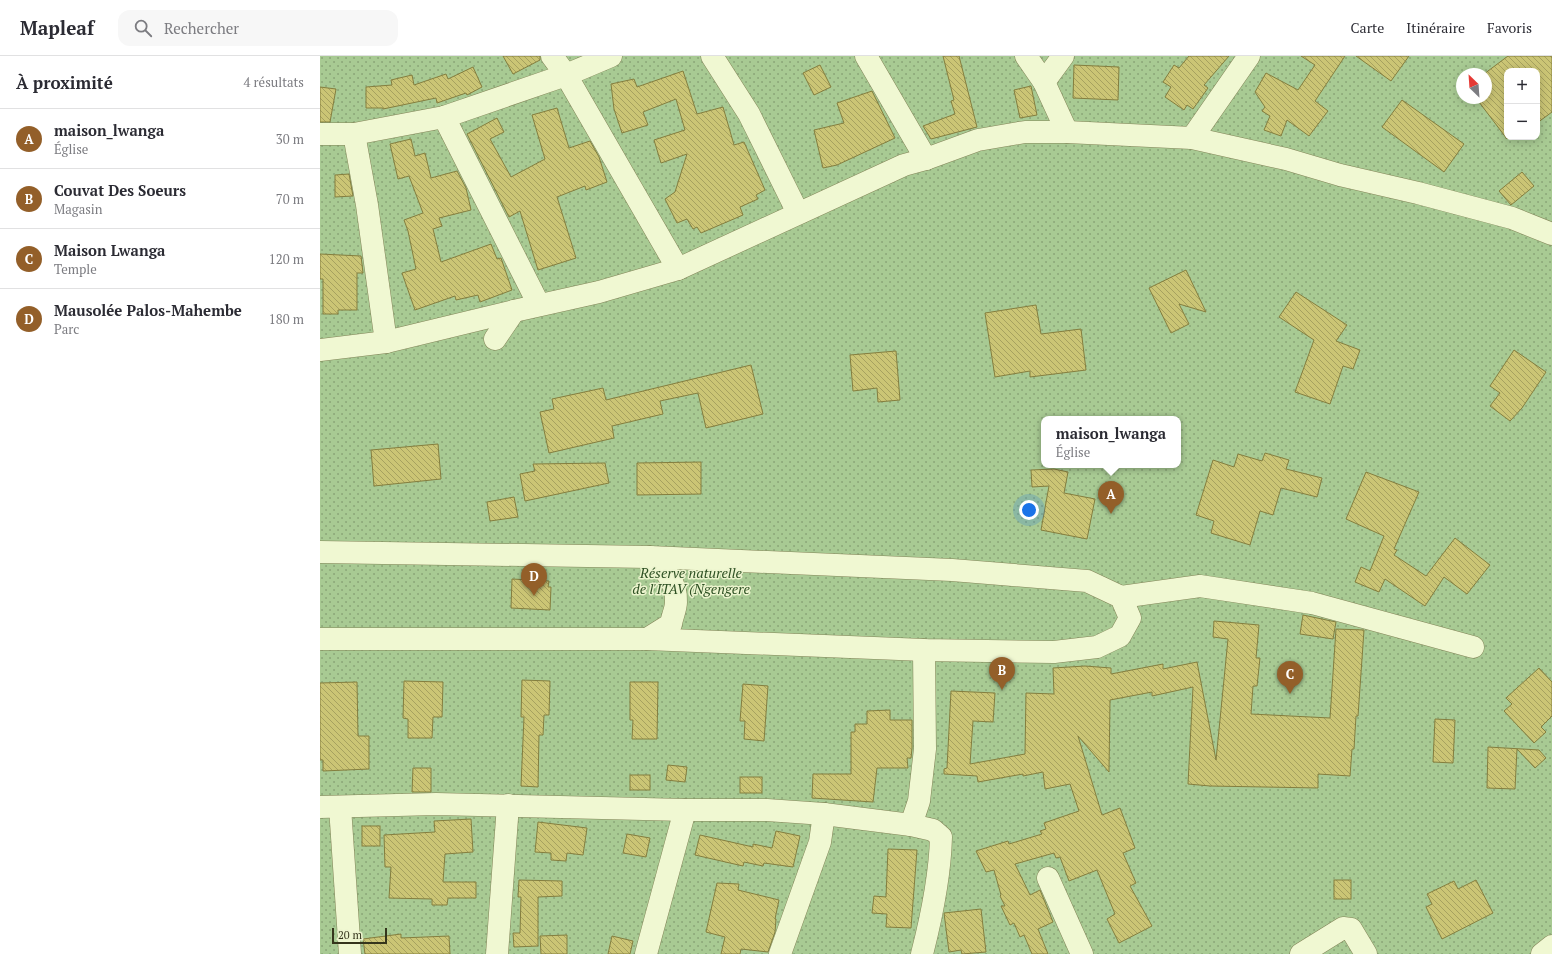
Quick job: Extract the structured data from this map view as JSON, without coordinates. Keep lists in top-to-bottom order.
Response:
{
  "parks": ["Réserve naturelle de l'ITAV (Ngengere"],
  "scale_bar": "20 m",
  "north": "top left",
  "page": {
    "header": "Mapleaf",
    "search": "Rechercher",
    "nav": ["Carte", "Itinéraire", "Favoris"],
    "heading": ["À proximité", "4 résultats"],
    "map_buttons": ["+", "−"],
    "list": [
      {
        "mark": "A",
        "name": "maison_lwanga",
        "note": "Église",
        "value": "30 m"
      },
      {
        "mark": "B",
        "name": "Couvat Des Soeurs",
        "note": "Magasin",
        "value": "70 m"
      },
      {
        "mark": "C",
        "name": "Maison Lwanga",
        "note": "Temple",
        "value": "120 m"
      },
      {
        "mark": "D",
        "name": "Mausolée Palos-Mahembe",
        "note": "Parc",
        "value": "180 m"
      }
    ],
    "popup": ["maison_lwanga", "Église"],
    "pins": [
      "A",
      "D",
      "B",
      "C"
    ],
    "scale": "20 m"
  }
}
